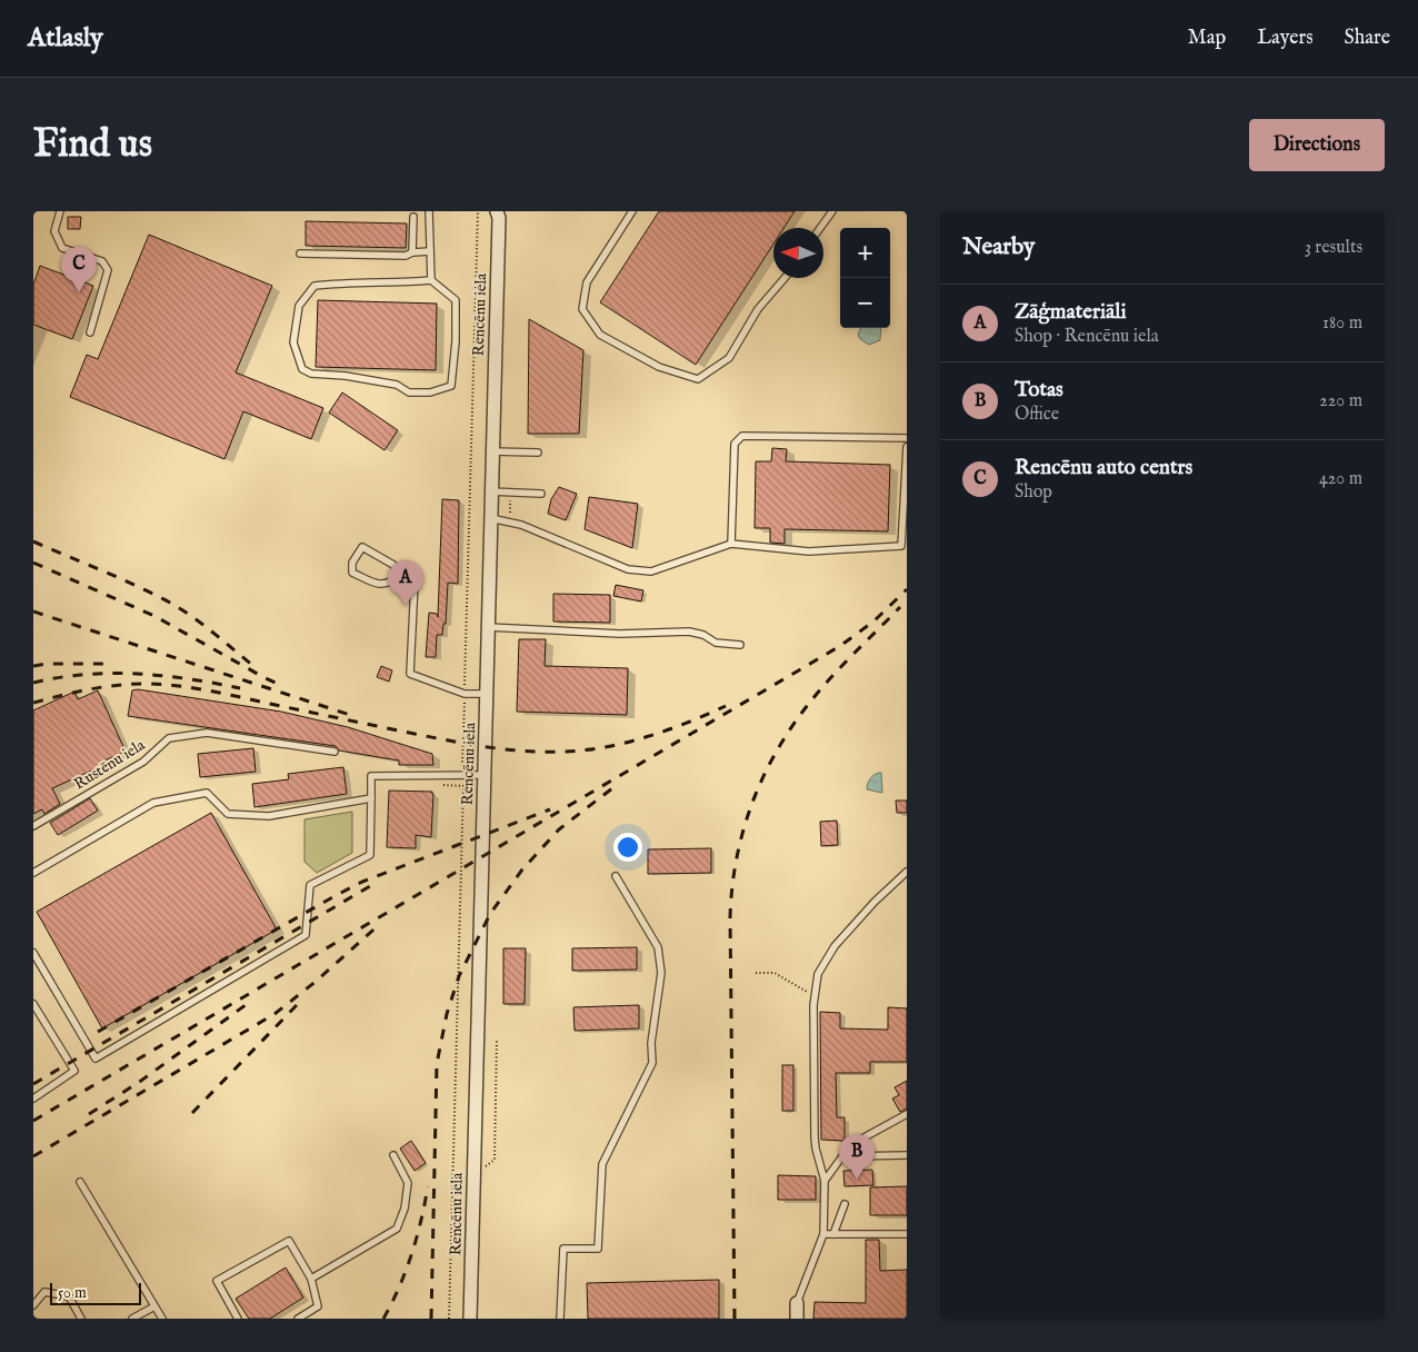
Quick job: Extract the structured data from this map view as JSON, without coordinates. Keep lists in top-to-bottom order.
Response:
{
  "streets": {
    "street": ["Rencēnu iela"],
    "lane": ["Rustēnu iela"]
  },
  "scale_bar": "50 m",
  "north": "left",
  "page": {
    "header": "Atlasly",
    "nav": ["Map", "Layers", "Share"],
    "buttons": "Directions",
    "title": "Find us",
    "heading": ["Nearby", "3 results"],
    "map_buttons": ["+", "−"],
    "pins": ["C", "A", "B"],
    "list": [
      {
        "mark": "A",
        "name": "Zāģmateriāli",
        "note": "Shop · Rencēnu iela",
        "value": "180 m"
      },
      {
        "mark": "B",
        "name": "Totas",
        "note": "Office",
        "value": "220 m"
      },
      {
        "mark": "C",
        "name": "Rencēnu auto centrs",
        "note": "Shop",
        "value": "420 m"
      }
    ],
    "scale": "50 m"
  }
}
